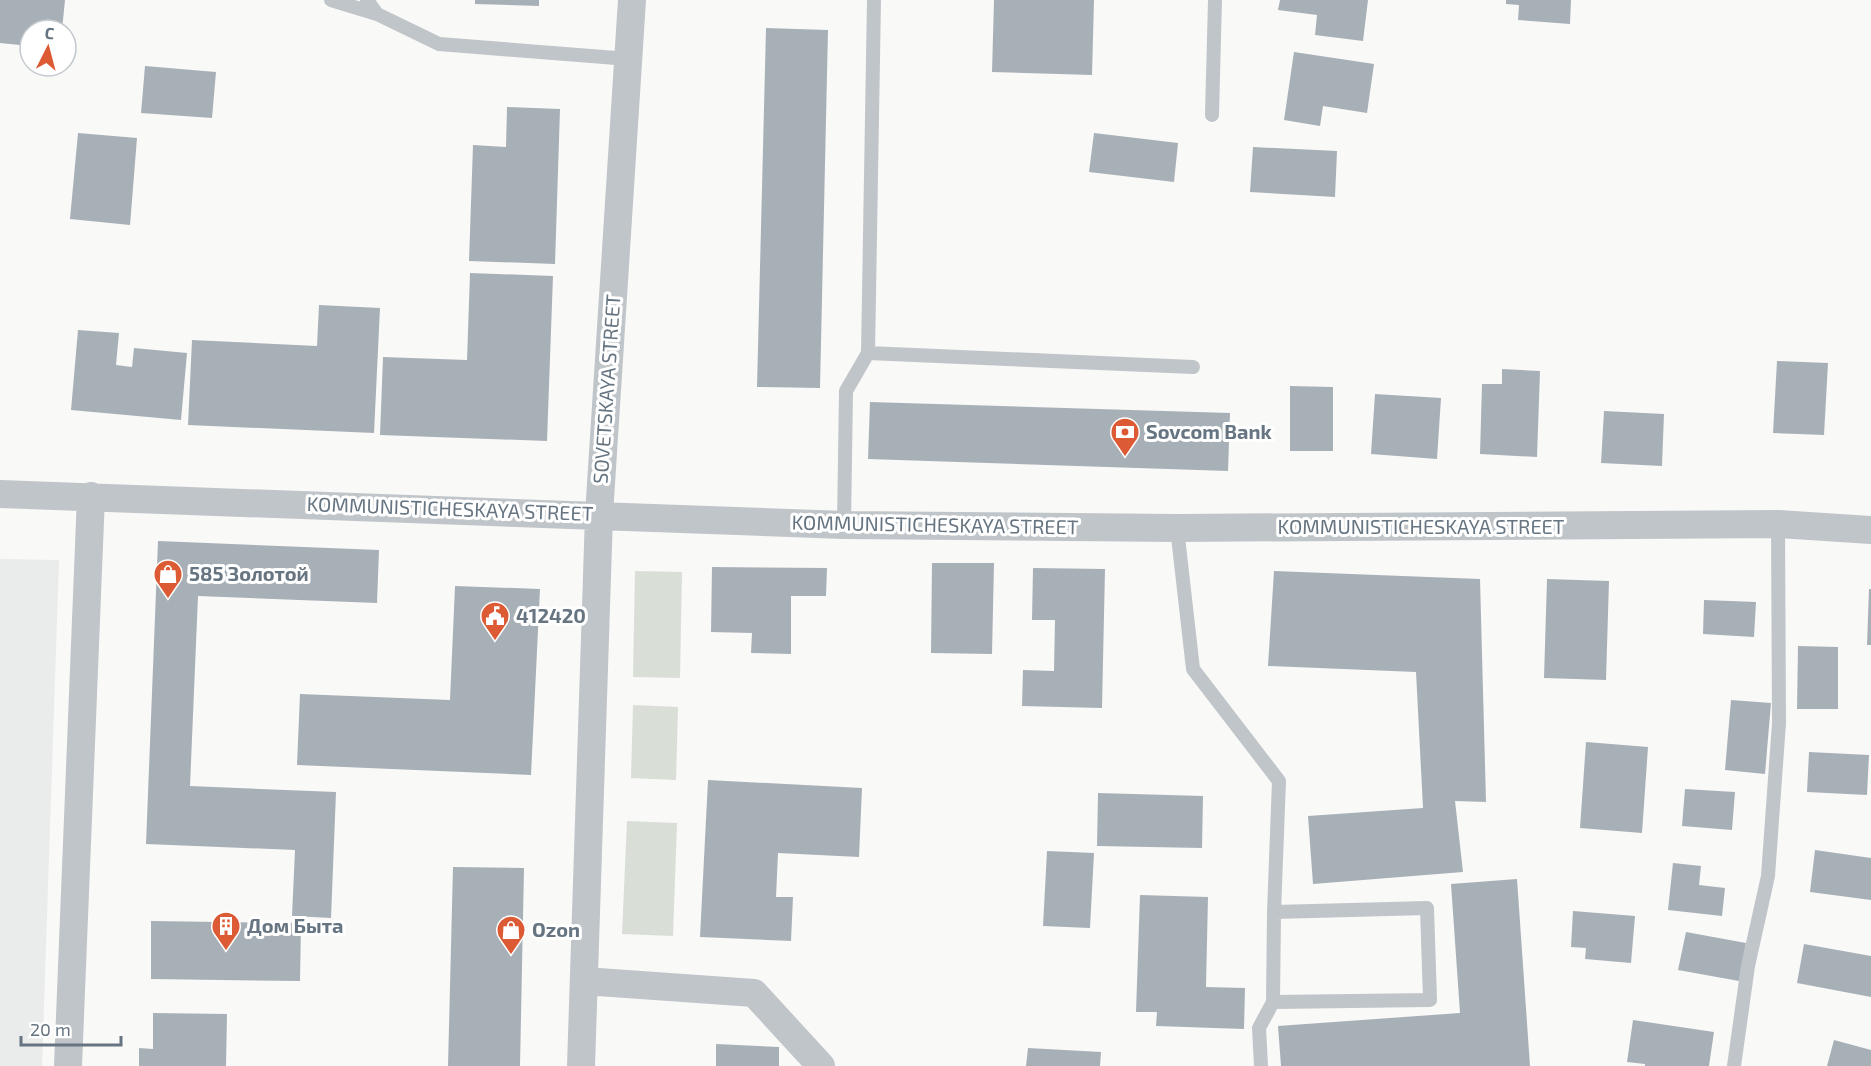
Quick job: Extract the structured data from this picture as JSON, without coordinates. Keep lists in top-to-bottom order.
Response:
{
  "streets": {
    "street": ["SOVETSKAYA STREET", "KOMMUNISTICHESKAYA STREET"]
  },
  "crossings": [
    ["SOVETSKAYA STREET", "KOMMUNISTICHESKAYA STREET"]
  ],
  "places": {
    "bank": ["Sovcom Bank"],
    "shop": ["585 Золотой", "Ozon"],
    "public building": ["412420"],
    "building": ["Дом Быта"]
  },
  "scale_bar": "20 m",
  "north": "top"
}
